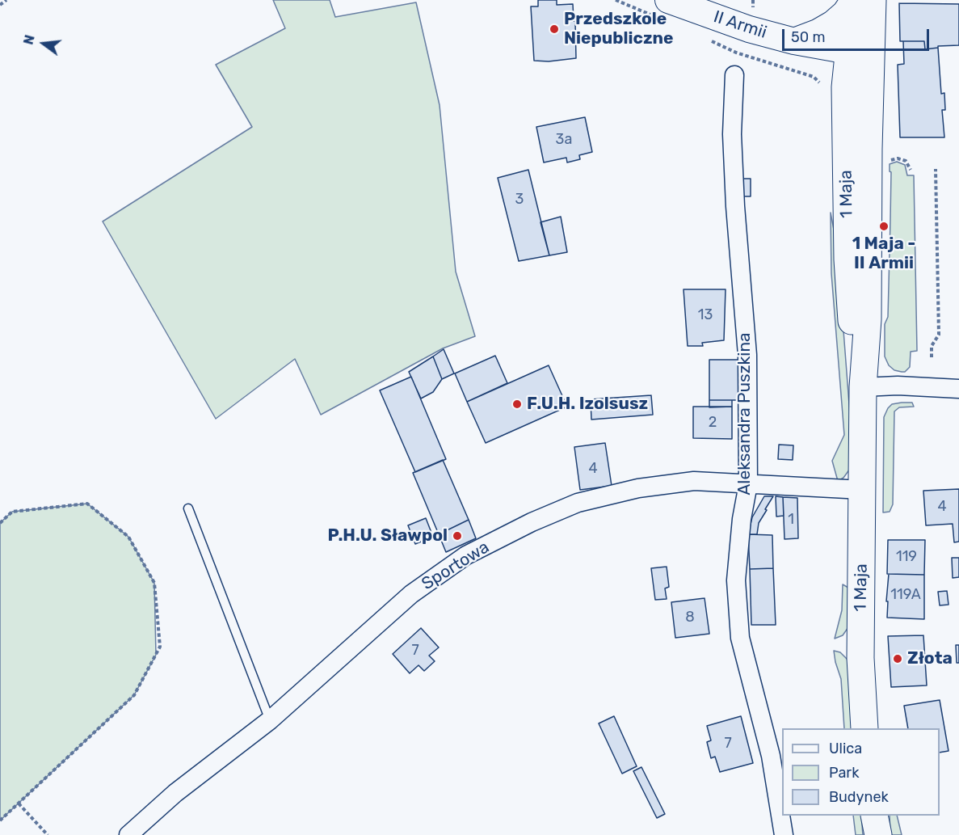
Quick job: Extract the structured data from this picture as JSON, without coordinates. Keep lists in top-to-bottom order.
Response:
{
  "streets": {
    "main road": ["1 Maja"],
    "street": ["II Armii", "Aleksandra Puszkina", "Sportowa"]
  },
  "crossings": [
    ["II Armii", "1 Maja"],
    ["1 Maja", "Sportowa"],
    ["Aleksandra Puszkina", "Sportowa"]
  ],
  "places": [
    "Przedszkole Niepubliczne",
    "1 Maja - II Armii",
    "F.U.H. Izolsusz",
    "P.H.U. Sławpol",
    "Złota"
  ],
  "house_numbers": [
    "3a",
    "3",
    "13",
    "2",
    "4",
    "4",
    "1",
    "119",
    "119A",
    "8",
    "7",
    "7"
  ],
  "legend": ["Ulica", "Park", "Budynek"],
  "scale_bar": "50 m",
  "north": "left"
}
